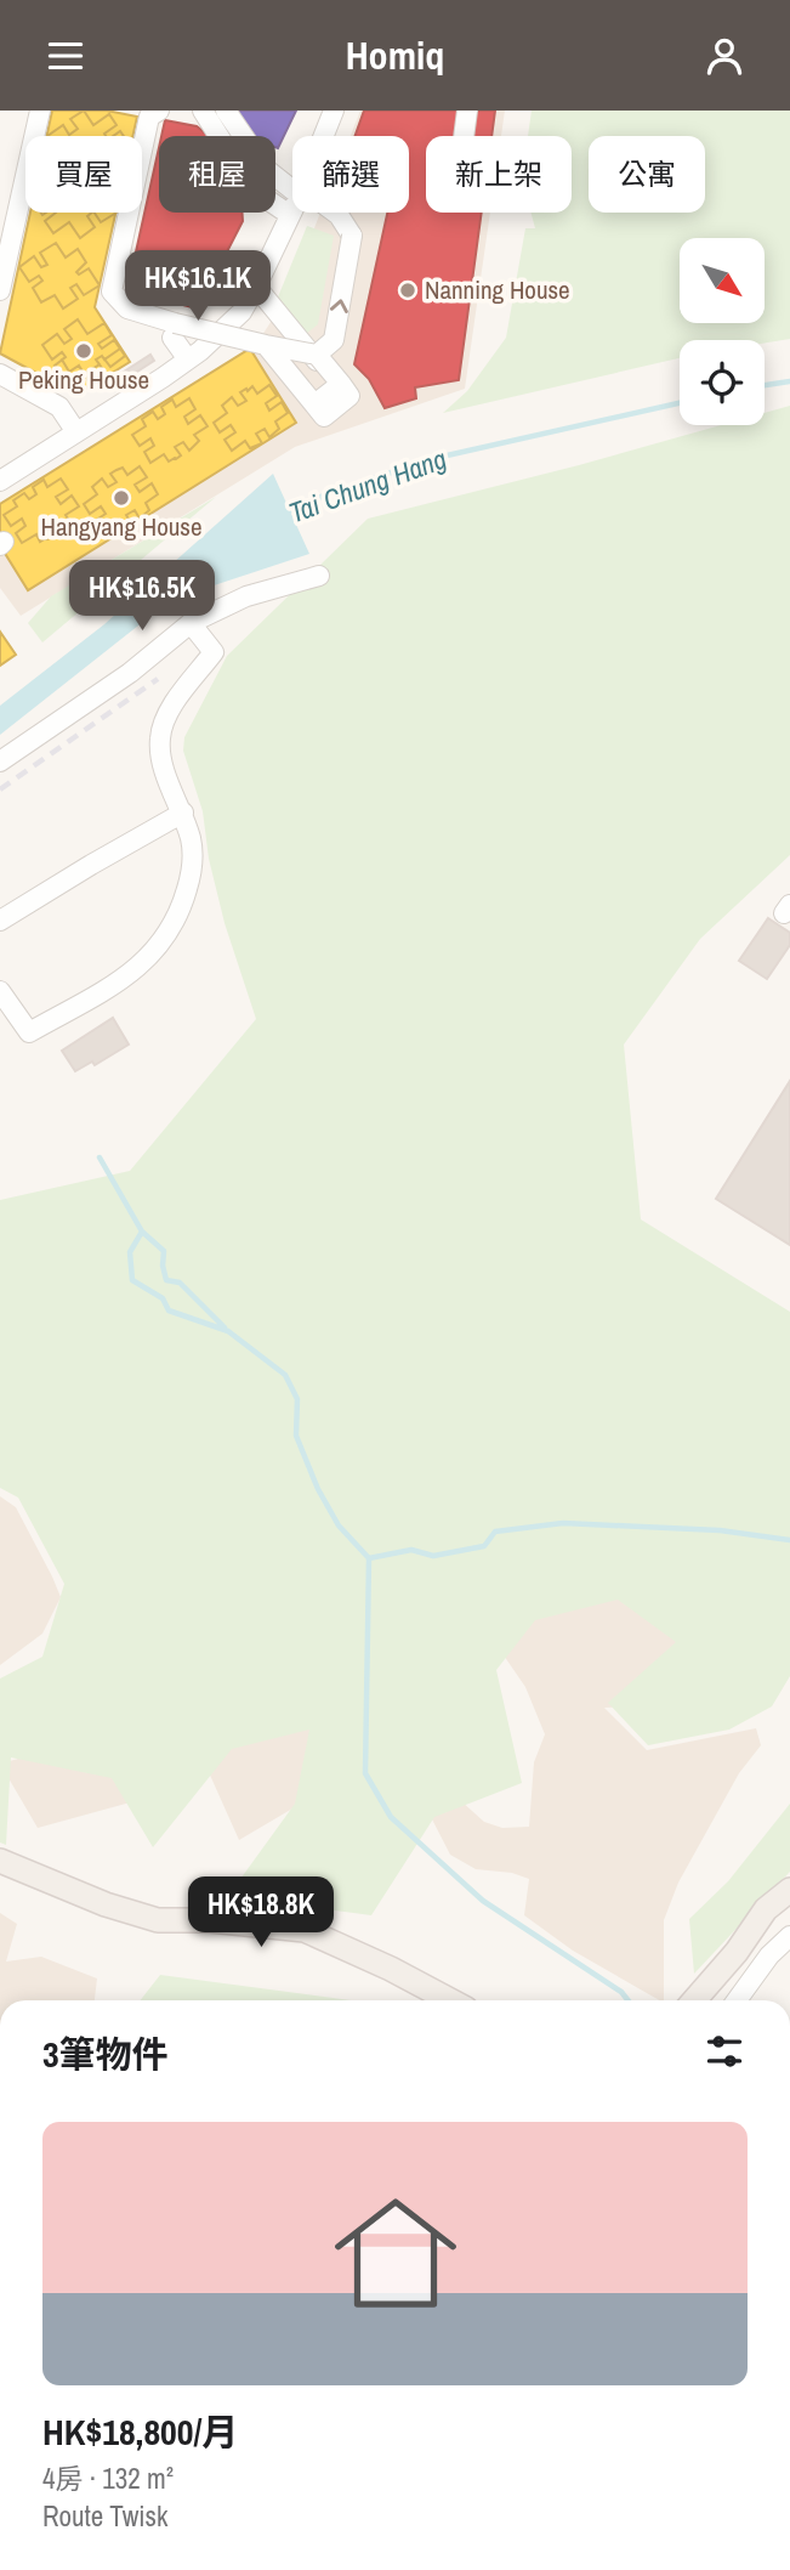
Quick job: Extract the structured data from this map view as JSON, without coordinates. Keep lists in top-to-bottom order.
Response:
{
  "water": ["Tai Chung Hang"],
  "places": ["Nanning House", "Peking House", "Hangyang House"],
  "north": "bottom right",
  "page": {
    "header": "Homiq",
    "chip": [
      "買屋",
      "租屋",
      "篩選",
      "新上架",
      "公寓"
    ],
    "price": ["HK$16.1K", "HK$16.5K", "HK$18.8K"],
    "heading": "3筆物件",
    "list": [
      {
        "name": "HK$18,800/月",
        "note": "4房 · 132 m² · Route Twisk"
      }
    ]
  }
}
